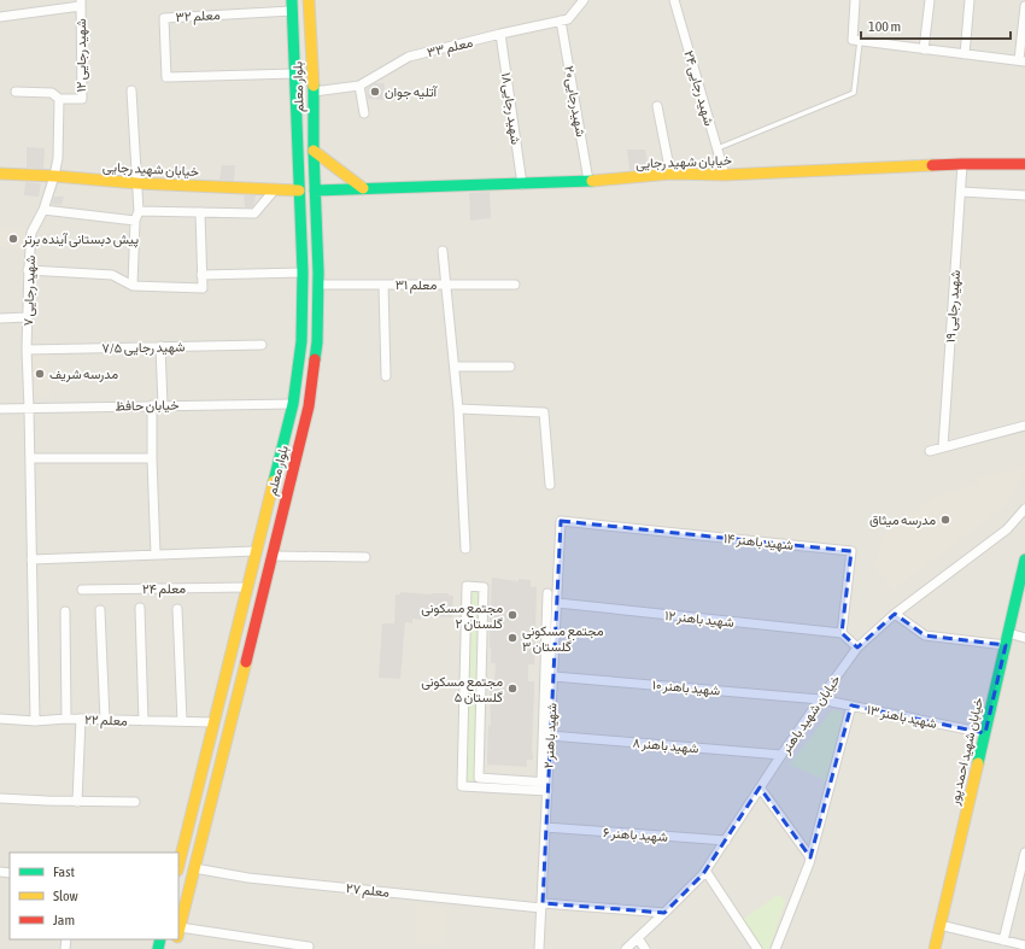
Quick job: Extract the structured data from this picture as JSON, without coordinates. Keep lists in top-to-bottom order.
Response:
{
  "streets": {
    "main road": ["بلوار معلم", "خیابان شهید رجایی", "خیابان شهید احمد پور"],
    "street": [
      "معلم ۳۲",
      "معلم ۳۳",
      "شهید رجایی ۱۲",
      "شهید رجایی ۲۴",
      "شهیدرجایی۲۰",
      "شهید رجایی۱۸",
      "معلم ۳۱",
      "شهید رجایی ۷",
      "شهید رجایی ۱۹",
      "شهید رجایی ۷/۵",
      "خیابان حافظ",
      "شهید باهنر ۱۴",
      "معلم ۲۴",
      "شهید باهنر ۱۲",
      "شهید باهنر ۱۰",
      "خیابان شهید باهنر",
      "شهید باهنر ۱۳",
      "معلم ۲۲",
      "شهید باهنر ۲",
      "شهید باهنر ۸",
      "شهید باهنر ۶",
      "معلم ۲۷"
    ]
  },
  "crossings": [
    ["معلم ۳۲", "بلوار معلم"],
    ["معلم ۳۳", "بلوار معلم"],
    ["معلم ۳۳", "شهیدرجایی۲۰"],
    ["معلم ۳۳", "شهید رجایی۱۸"],
    ["شهید رجایی ۱۲", "خیابان شهید رجایی"],
    ["شهید رجایی ۱۲", "شهید رجایی ۷"],
    ["بلوار معلم", "خیابان شهید رجایی"],
    ["بلوار معلم", "معلم ۳۱"],
    ["بلوار معلم", "خیابان حافظ"],
    ["بلوار معلم", "معلم ۲۴"],
    ["بلوار معلم", "معلم ۲۲"],
    ["بلوار معلم", "معلم ۲۷"],
    ["شهید رجایی ۲۴", "خیابان شهید رجایی"],
    ["شهیدرجایی۲۰", "خیابان شهید رجایی"],
    ["شهید رجایی۱۸", "خیابان شهید رجایی"],
    ["خیابان شهید رجایی", "شهید رجایی ۷"],
    ["خیابان شهید رجایی", "شهید رجایی ۱۹"],
    ["شهید رجایی ۷", "شهید رجایی ۷/۵"],
    ["شهید رجایی ۷", "خیابان حافظ"],
    ["شهید رجایی ۷", "معلم ۲۲"],
    ["شهید باهنر ۱۴", "شهید باهنر ۱۲"],
    ["شهید باهنر ۱۴", "شهید باهنر ۲"],
    ["شهید باهنر ۱۲", "شهید باهنر ۲"],
    ["شهید باهنر ۱۰", "خیابان شهید باهنر"],
    ["شهید باهنر ۱۰", "شهید باهنر ۱۳"],
    ["شهید باهنر ۱۰", "شهید باهنر ۲"],
    ["خیابان شهید باهنر", "شهید باهنر ۱۳"],
    ["خیابان شهید باهنر", "شهید باهنر ۸"],
    ["خیابان شهید باهنر", "شهید باهنر ۶"],
    ["خیابان شهید باهنر", "معلم ۲۷"],
    ["شهید باهنر ۱۳", "خیابان شهید احمد پور"],
    ["شهید باهنر ۲", "شهید باهنر ۸"],
    ["شهید باهنر ۲", "شهید باهنر ۶"],
    ["شهید باهنر ۲", "معلم ۲۷"]
  ],
  "places": [
    "آتلیه جوان",
    "پیش دبستانی آینده برتر",
    "مدرسه شریف",
    "مدرسه میثاق",
    "مجتمع مسکونی گلستان ۲",
    "مجتمع مسکونی گلستان ۳",
    "مجتمع مسکونی گلستان ۵"
  ],
  "legend": ["Fast", "Slow", "Jam"],
  "scale_bar": "100 m"
}
